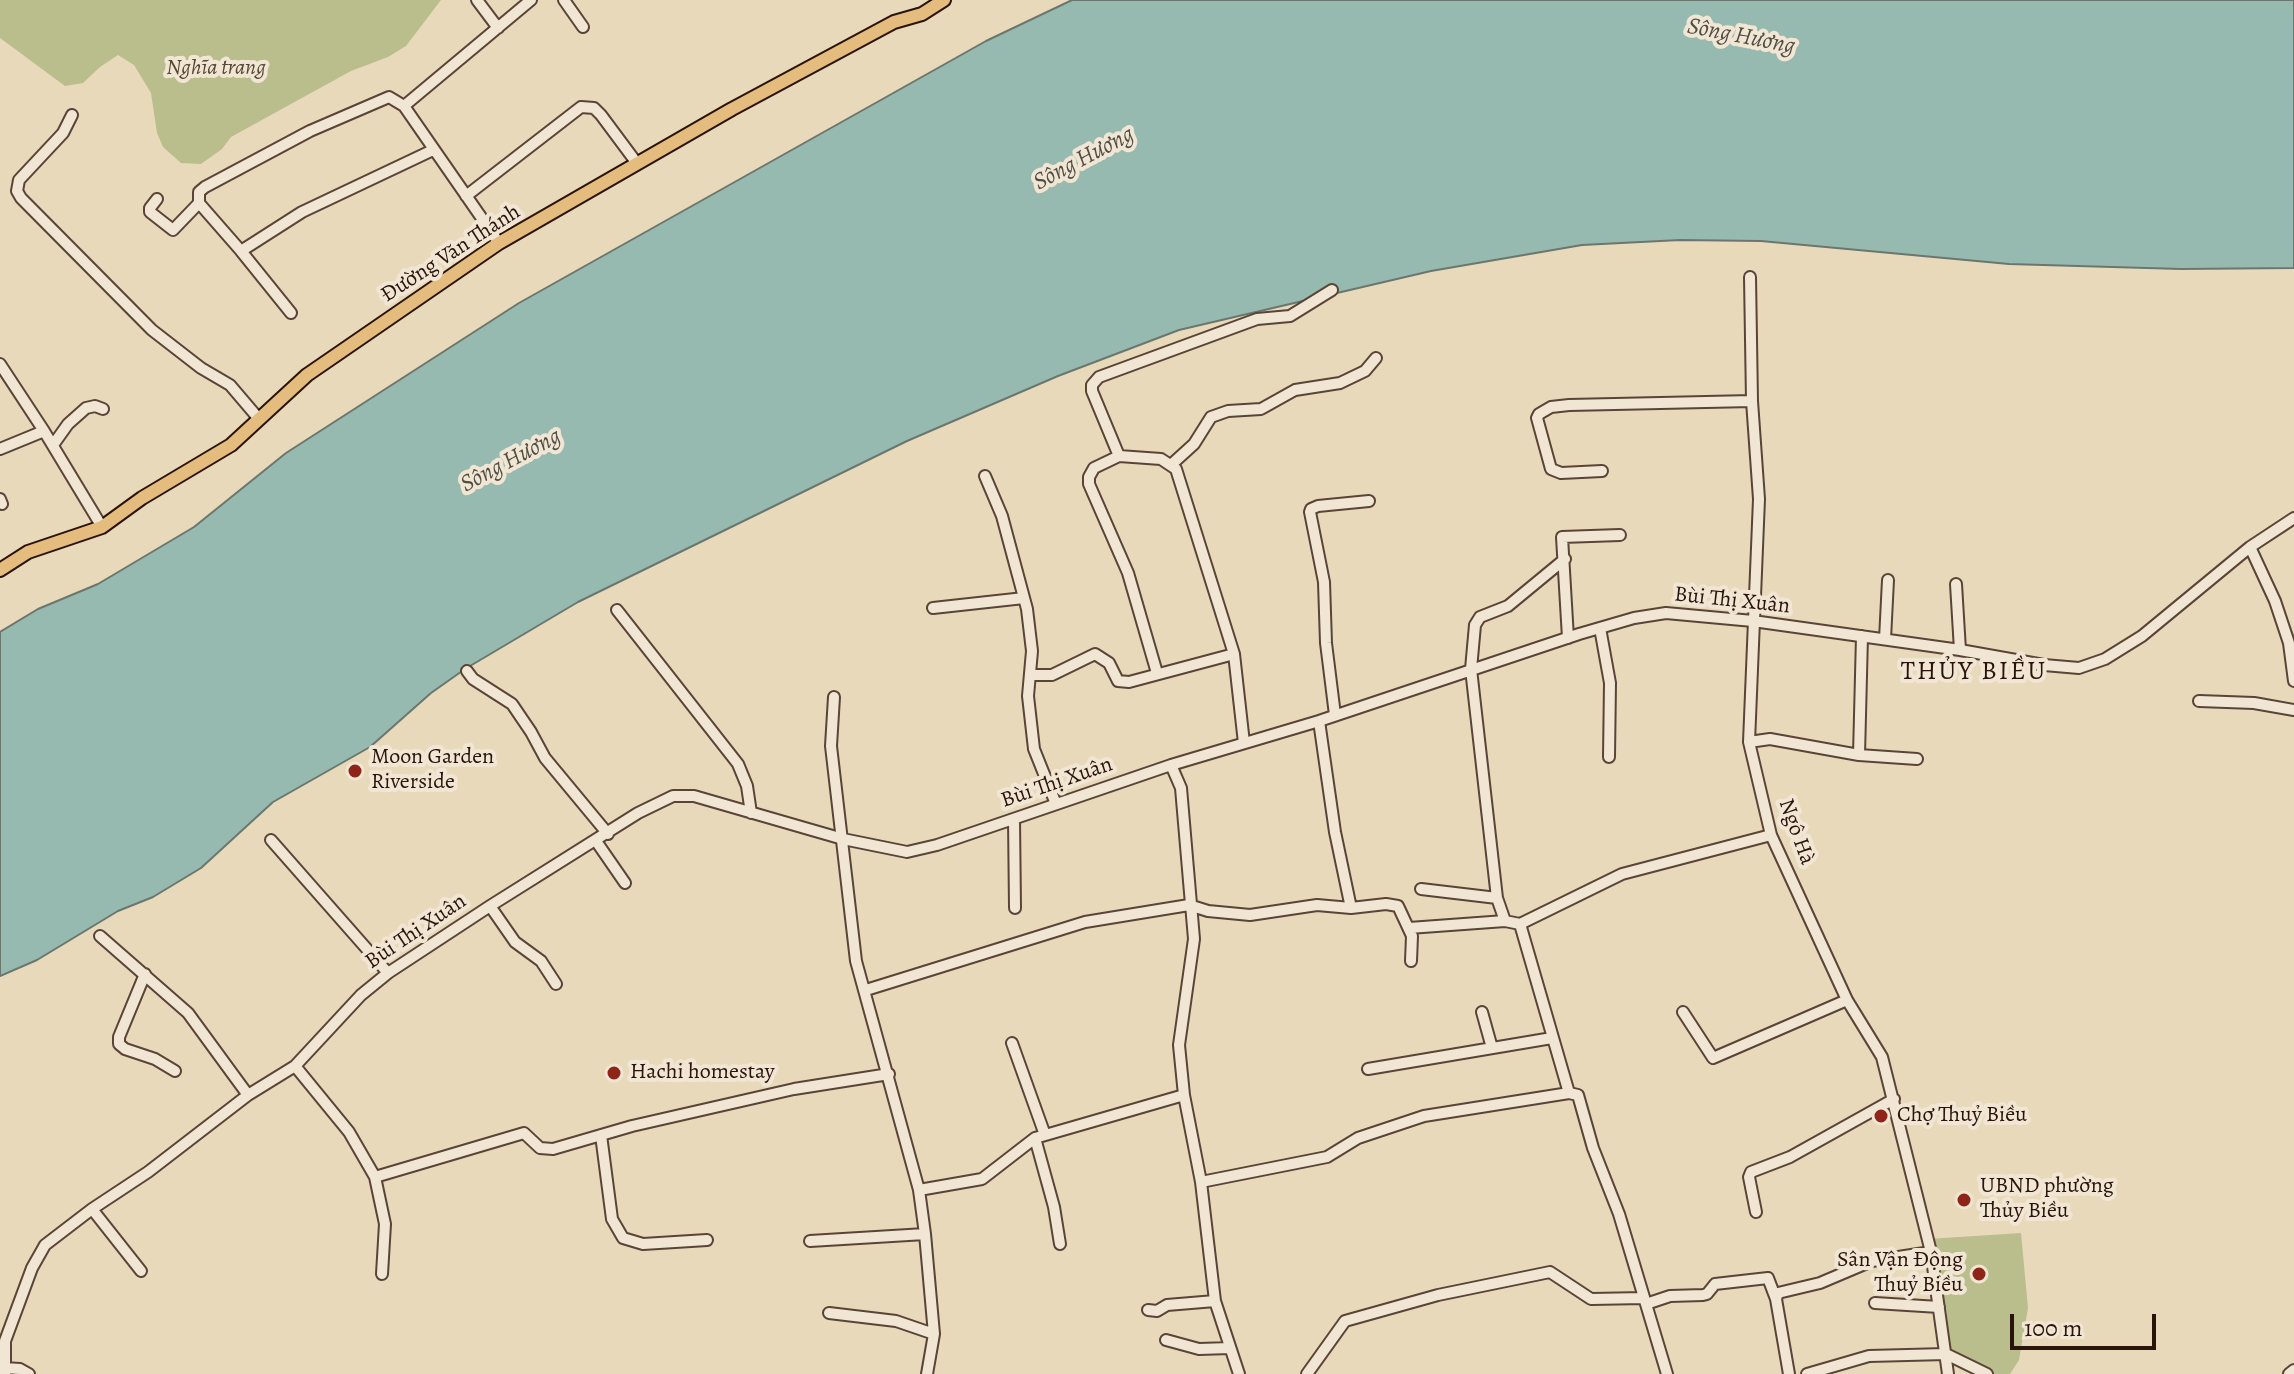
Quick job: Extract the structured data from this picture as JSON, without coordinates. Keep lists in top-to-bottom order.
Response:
{
  "streets": {
    "main road": ["Đường Văn Thánh"],
    "street": ["Bùi Thị Xuân", "Ngô Hà"]
  },
  "crossings": [
    ["Bùi Thị Xuân", "Ngô Hà"]
  ],
  "districts": ["THỦY BIỀU"],
  "water": ["Sông Hương"],
  "parks": ["Nghĩa trang"],
  "places": [
    "Moon Garden Riverside",
    "Hachi homestay",
    "Chợ Thuỷ Biều",
    "UBND phường Thủy Biều",
    "Sân Vận Động Thuỷ Biều"
  ],
  "scale_bar": "100 m"
}
